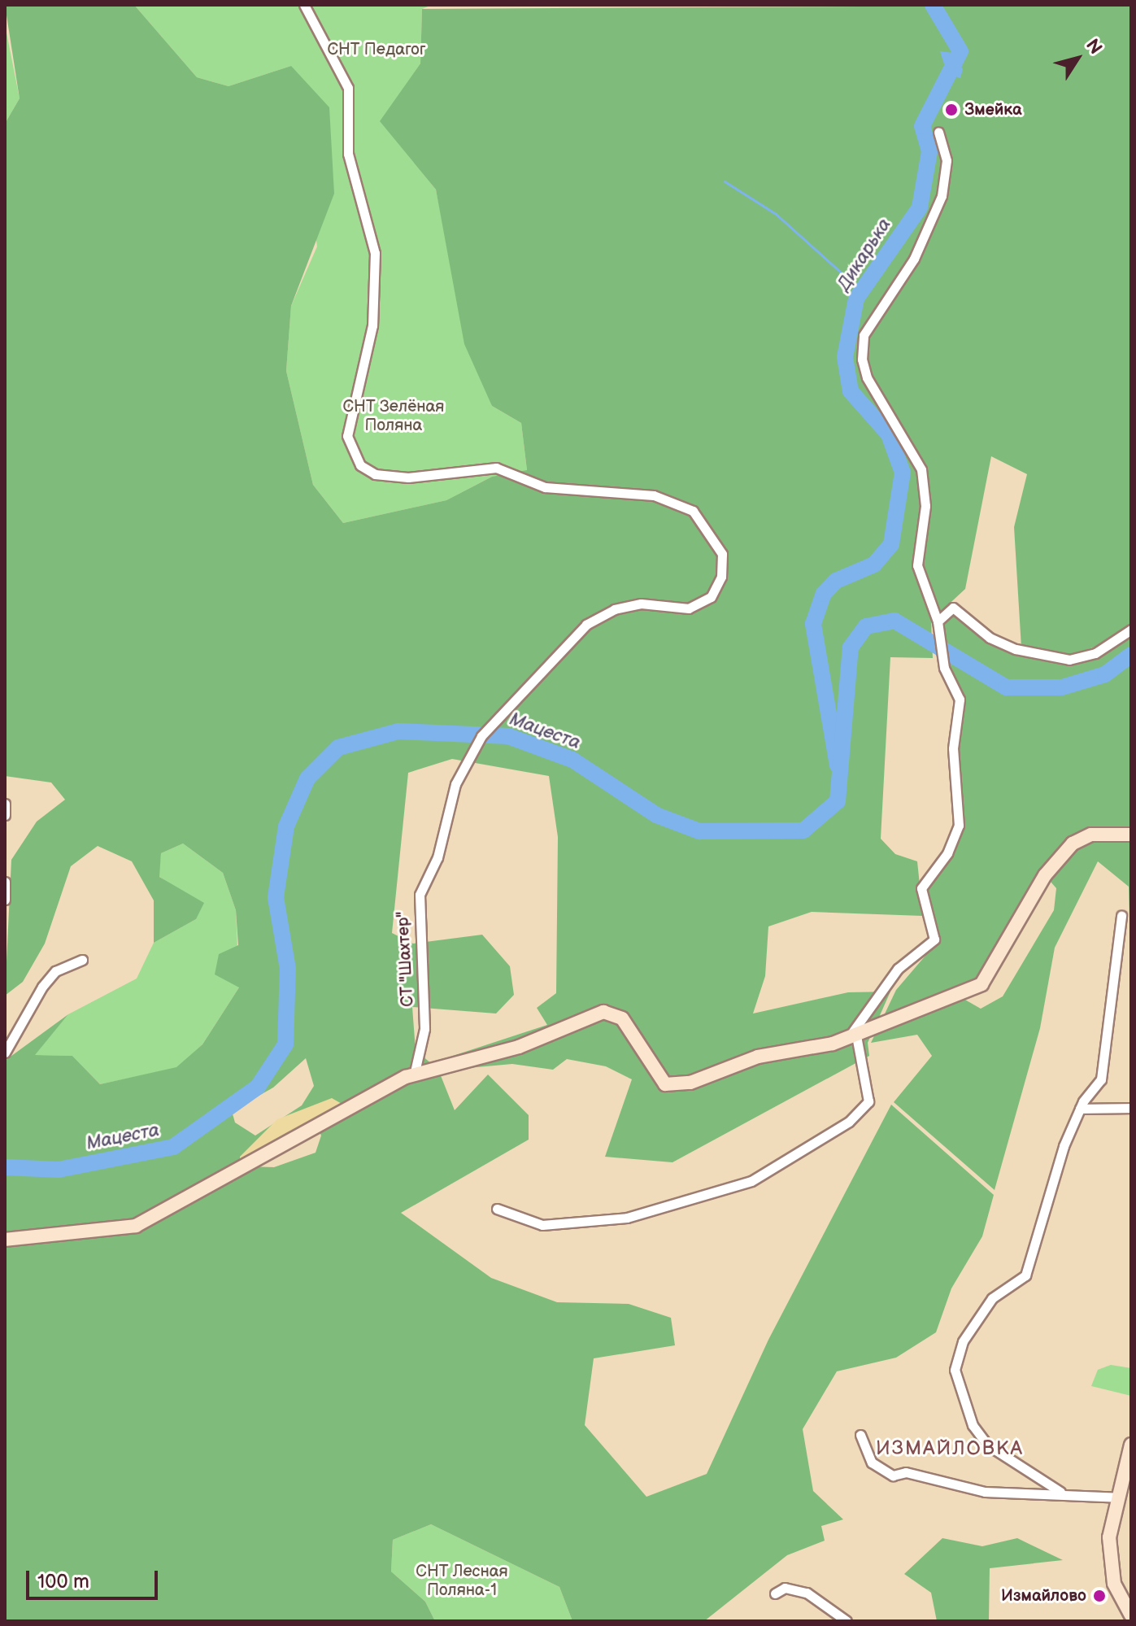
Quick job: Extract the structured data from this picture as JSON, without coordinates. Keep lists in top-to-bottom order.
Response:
{
  "streets": {
    "street": ["СТ \"Шахтер\""]
  },
  "districts": ["ИЗМАЙЛОВКА"],
  "water": ["Дикарька", "Мацеста"],
  "parks": ["СНТ Педагог", "СНТ Зелёная Поляна", "СНТ Лесная Поляна-1"],
  "places": ["Змейка", "Измайлово"],
  "scale_bar": "100 m",
  "north": "top right"
}
